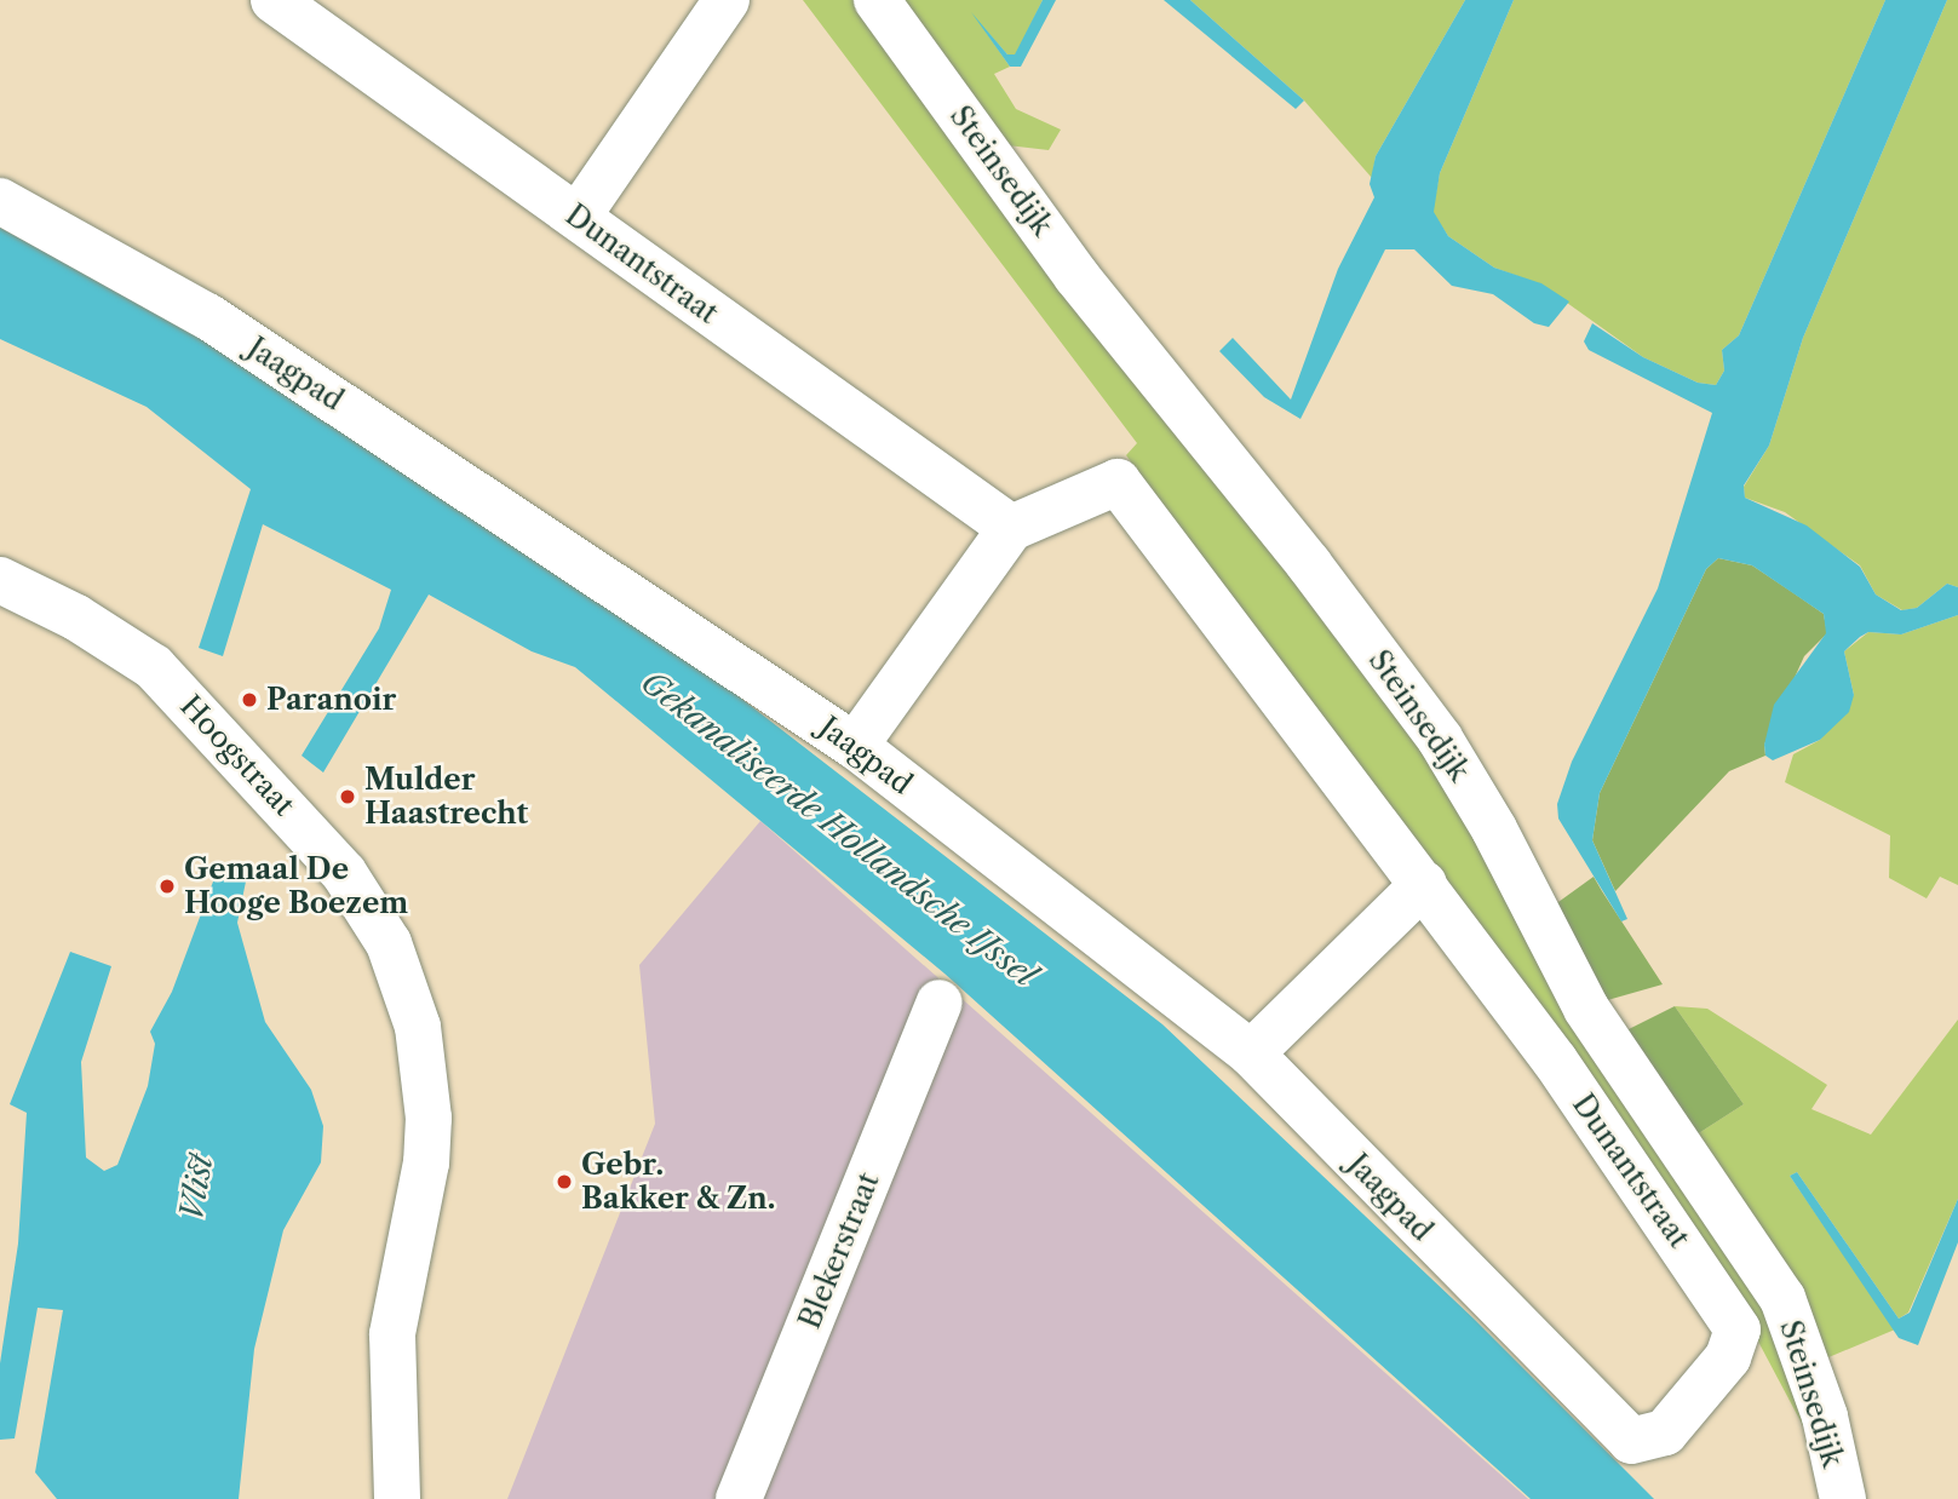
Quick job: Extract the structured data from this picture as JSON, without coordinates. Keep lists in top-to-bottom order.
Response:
{
  "streets": {
    "street": [
      "Steinsedijk",
      "Dunantstraat",
      "Jaagpad",
      "Hoogstraat",
      "Blekerstraat"
    ]
  },
  "crossings": [
    ["Dunantstraat", "Jaagpad"]
  ],
  "water": ["Gekanaliseerde Hollandsche IJssel", "Vlist"],
  "places": [
    "Paranoir",
    "Mulder Haastrecht",
    "Gemaal De Hooge Boezem",
    "Gebr. Bakker & Zn."
  ]
}
